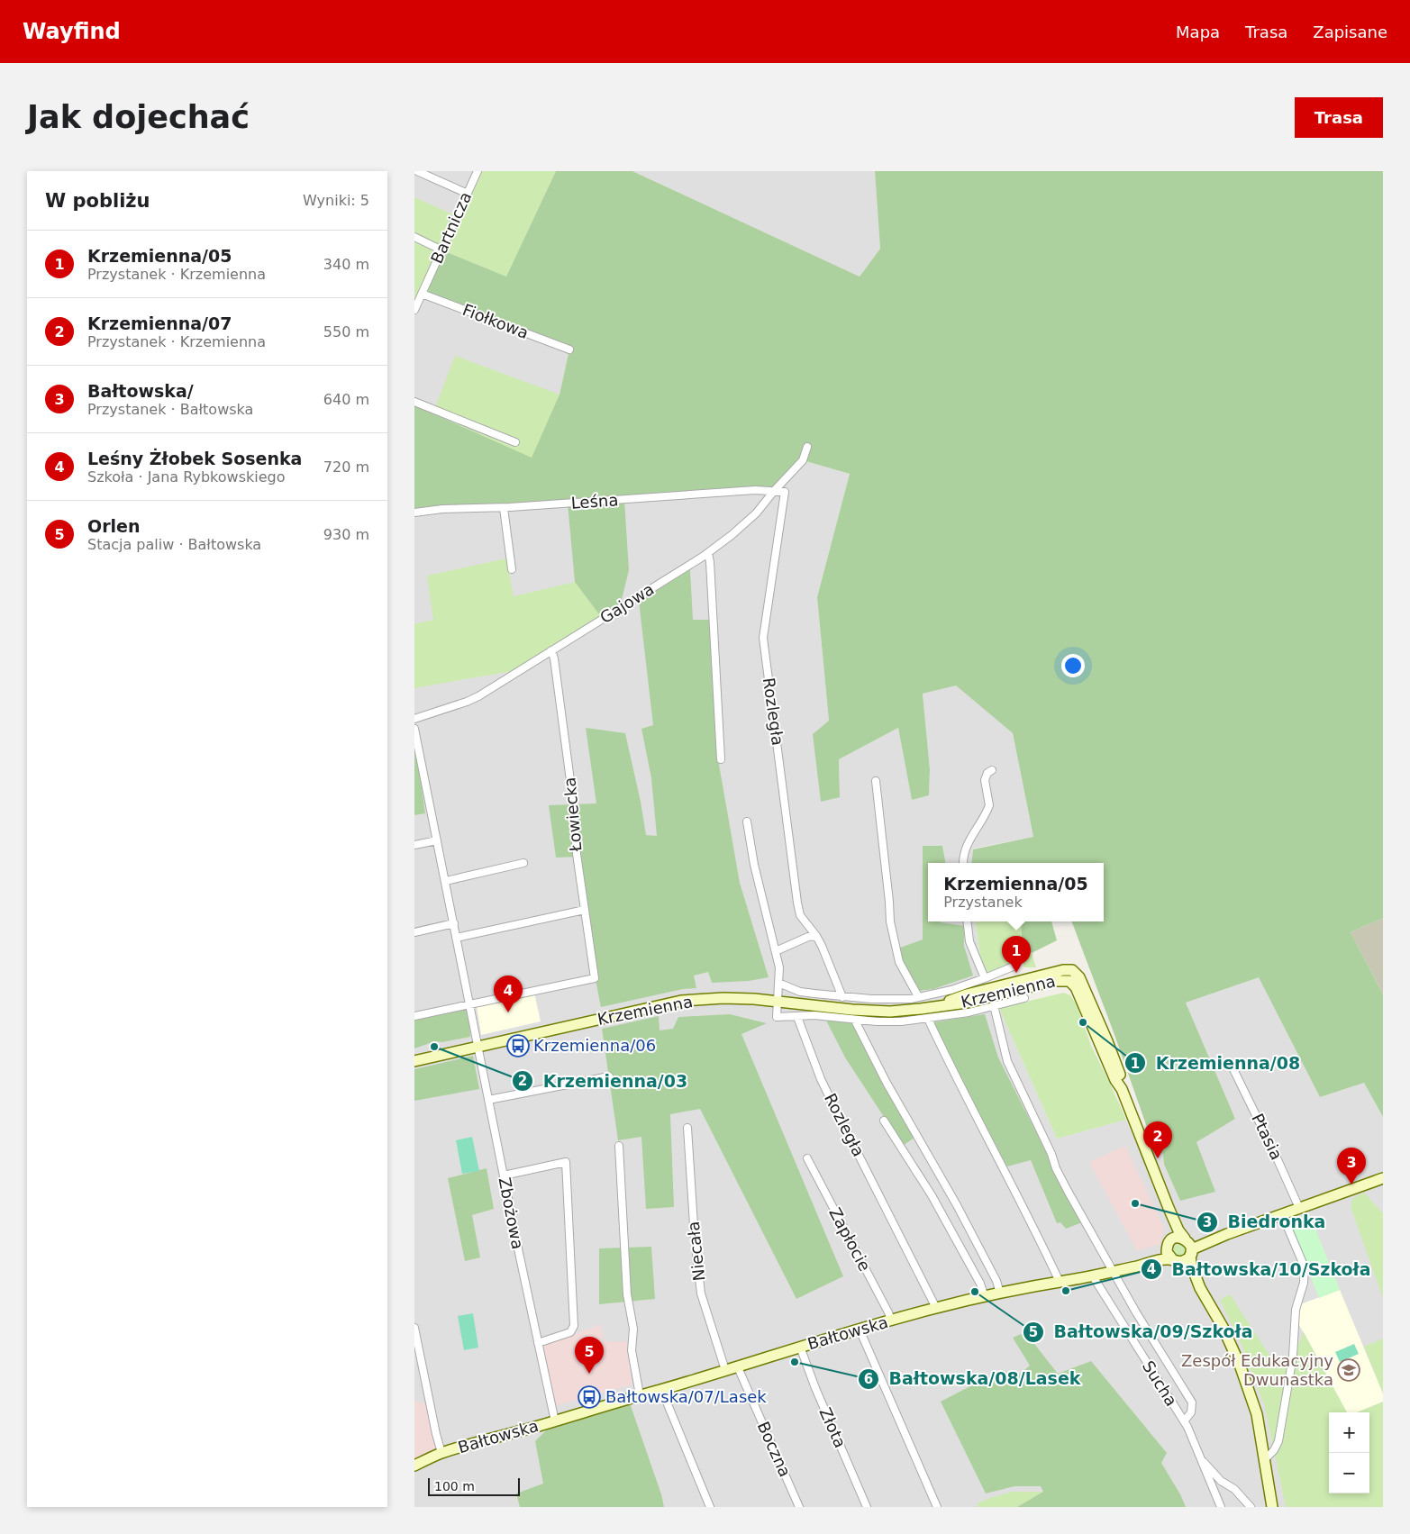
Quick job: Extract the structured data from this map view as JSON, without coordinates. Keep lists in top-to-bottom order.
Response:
{
  "streets": {
    "main road": ["Krzemienna", "Bałtowska"],
    "street": [
      "Bartnicza",
      "Fiołkowa",
      "Leśna",
      "Gajowa",
      "Rozległa",
      "Łowiecka",
      "Ptasia",
      "Zbożowa",
      "Zapłocie",
      "Niecała",
      "Sucha",
      "Złota",
      "Boczna"
    ]
  },
  "crossings": [
    ["Bartnicza", "Fiołkowa"],
    ["Leśna", "Gajowa"],
    ["Leśna", "Rozległa"],
    ["Gajowa", "Rozległa"],
    ["Gajowa", "Łowiecka"],
    ["Rozległa", "Bałtowska"],
    ["Łowiecka", "Zbożowa"],
    ["Krzemienna", "Zbożowa"],
    ["Krzemienna", "Bałtowska"],
    ["Zbożowa", "Bałtowska"],
    ["Zapłocie", "Bałtowska"],
    ["Niecała", "Bałtowska"],
    ["Bałtowska", "Sucha"],
    ["Bałtowska", "Złota"],
    ["Bałtowska", "Boczna"]
  ],
  "places": {
    "other": [
      "Krzemienna/08",
      "Krzemienna/03",
      "Biedronka",
      "Bałtowska/10/Szkoła",
      "Bałtowska/09/Szkoła",
      "Bałtowska/08/Lasek"
    ],
    "bus stop": ["Krzemienna/06", "Bałtowska/07/Lasek"],
    "school or university": ["Zespół Edukacyjny Dwunastka"]
  },
  "scale_bar": "100 m",
  "page": {
    "header": "Wayfind",
    "nav": ["Mapa", "Trasa", "Zapisane"],
    "buttons": "Trasa",
    "title": "Jak dojechać",
    "heading": ["W pobliżu", "Wyniki: 5"],
    "list": [
      {
        "mark": "1",
        "name": "Krzemienna/05",
        "note": "Przystanek · Krzemienna",
        "value": "340 m"
      },
      {
        "mark": "2",
        "name": "Krzemienna/07",
        "note": "Przystanek · Krzemienna",
        "value": "550 m"
      },
      {
        "mark": "3",
        "name": "Bałtowska/",
        "note": "Przystanek · Bałtowska",
        "value": "640 m"
      },
      {
        "mark": "4",
        "name": "Leśny Żłobek Sosenka",
        "note": "Szkoła · Jana Rybkowskiego",
        "value": "720 m"
      },
      {
        "mark": "5",
        "name": "Orlen",
        "note": "Stacja paliw · Bałtowska",
        "value": "930 m"
      }
    ],
    "popup": ["Krzemienna/05", "Przystanek"],
    "pins": [
      "1",
      "4",
      "2",
      "3",
      "5"
    ],
    "map_buttons": ["+", "−"],
    "scale": "100 m"
  }
}
